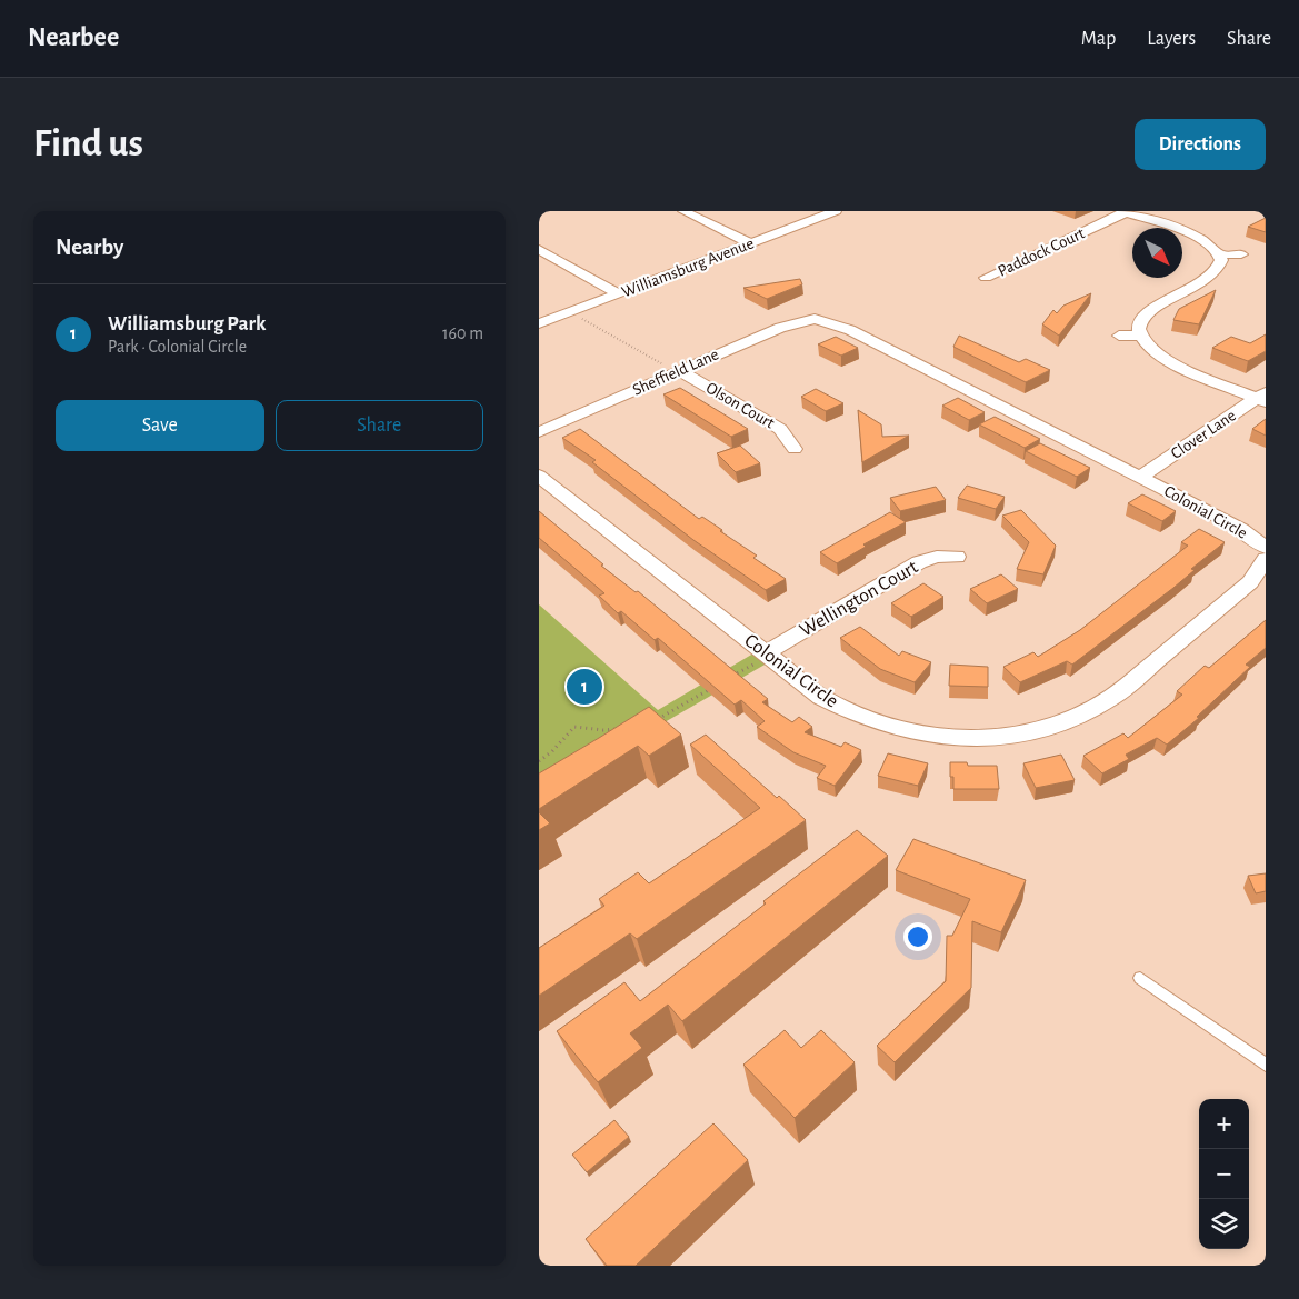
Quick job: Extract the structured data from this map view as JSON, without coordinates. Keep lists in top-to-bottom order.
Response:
{
  "streets": {
    "street": [
      "Paddock Court",
      "Williamsburg Avenue",
      "Sheffield Lane",
      "Olson Court",
      "Clover Lane",
      "Colonial Circle",
      "Wellington Court"
    ]
  },
  "crossings": [
    ["Sheffield Lane", "Olson Court"],
    ["Sheffield Lane", "Colonial Circle"],
    ["Clover Lane", "Colonial Circle"],
    ["Colonial Circle", "Wellington Court"]
  ],
  "north": "bottom right",
  "page": {
    "header": "Nearbee",
    "nav": ["Map", "Layers", "Share"],
    "buttons": [
      "Directions",
      ["Save", "Share"]
    ],
    "title": "Find us",
    "heading": "Nearby",
    "list": [
      {
        "mark": "1",
        "name": "Williamsburg Park",
        "note": "Park · Colonial Circle",
        "value": "160 m"
      }
    ],
    "pins": "1",
    "map_buttons": ["+", "−"]
  }
}
